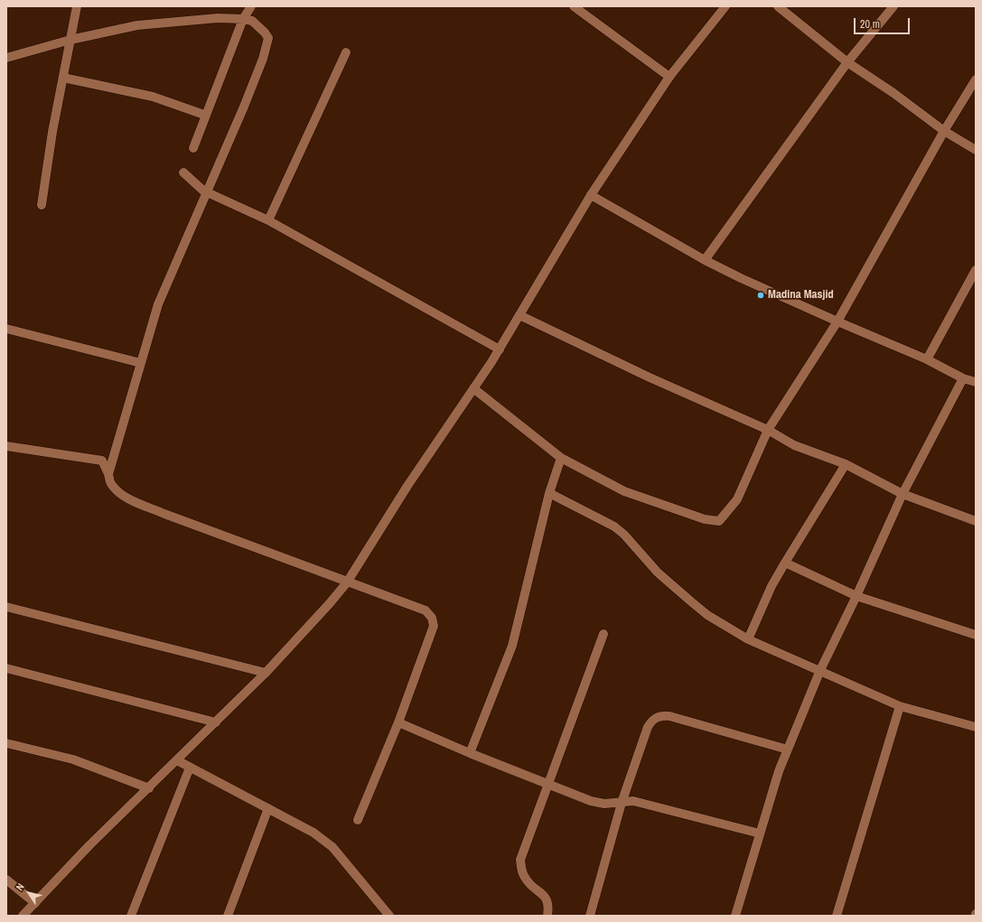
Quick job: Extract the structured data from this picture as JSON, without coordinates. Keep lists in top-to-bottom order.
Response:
{
  "places": ["Madina Masjid"],
  "scale_bar": "20 m",
  "north": "top left"
}
